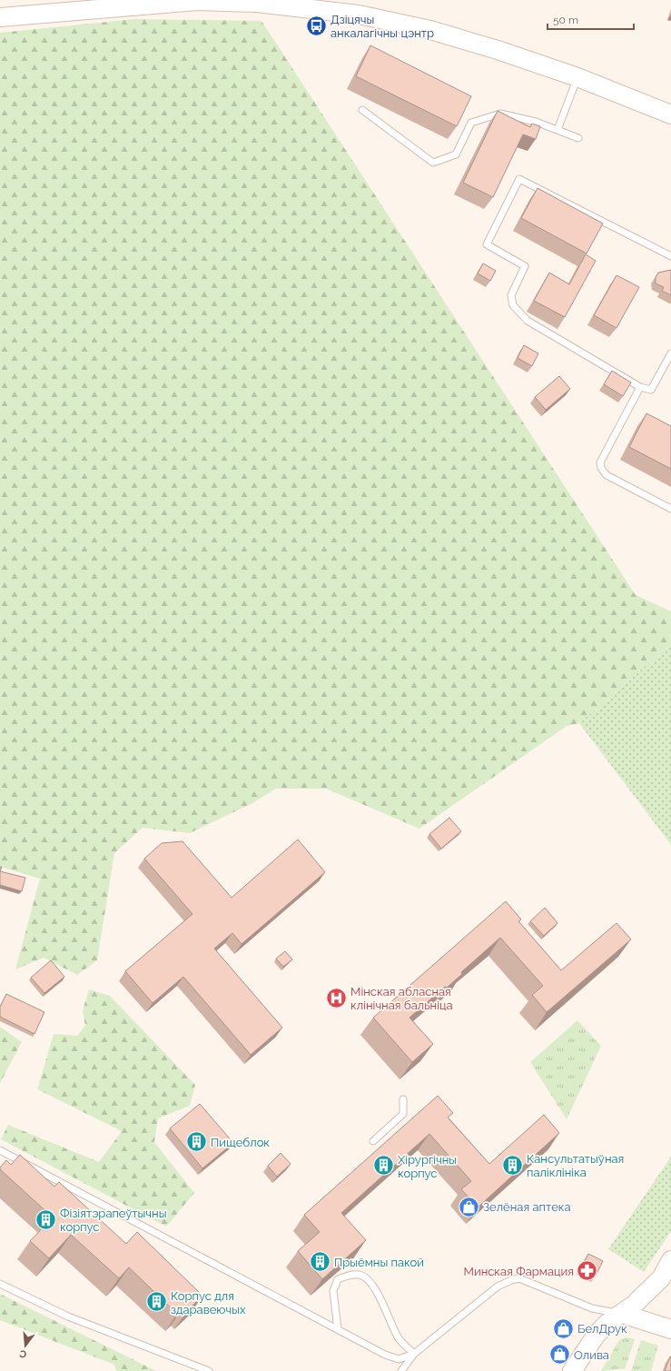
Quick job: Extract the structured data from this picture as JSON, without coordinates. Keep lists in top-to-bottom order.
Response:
{
  "places": {
    "bus stop": ["Дзіцячы анкалагічны цэнтр"],
    "hospital": ["Мінская абласная клінічная бальніца"],
    "building": [
      "Пищеблок",
      "Кансультатыўная паліклініка",
      "Хірургічны корпус",
      "Фізіятэрапеўтычны корпус",
      "Прыёмны пакой",
      "Корпус для здаравеючых"
    ],
    "shop": ["Зелёная аптека", "БелДрук", "Олива"],
    "pharmacy": ["Минская Фармация"]
  },
  "scale_bar": "50 m",
  "north": "bottom"
}
